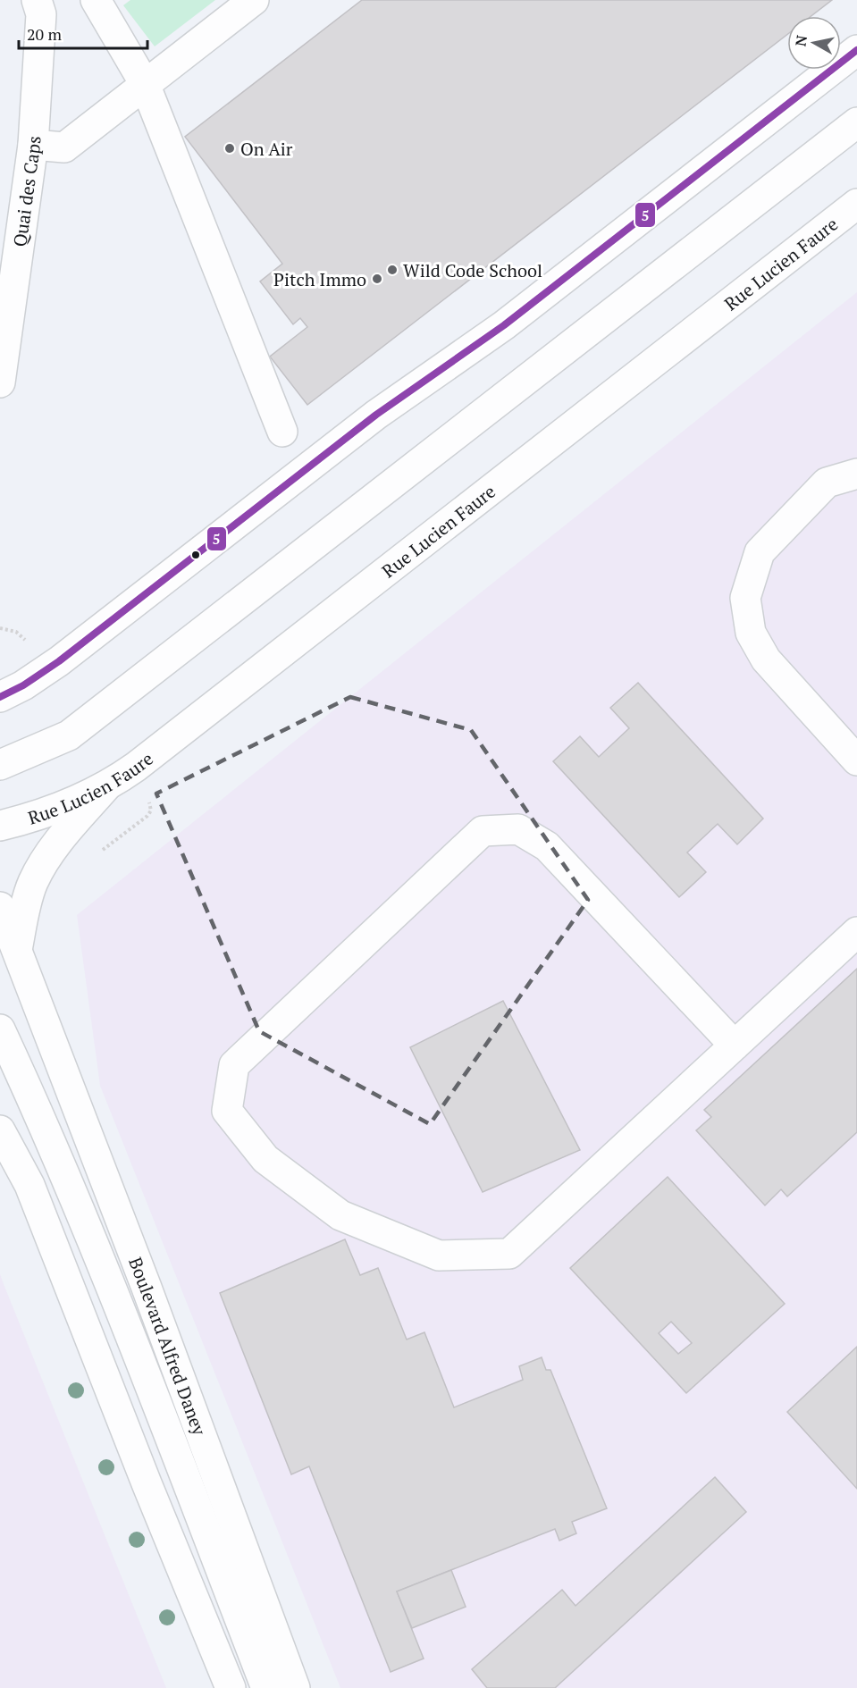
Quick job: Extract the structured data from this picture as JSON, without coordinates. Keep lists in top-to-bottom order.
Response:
{
  "streets": {
    "main road": ["Quai des Caps", "Rue Lucien Faure", "Boulevard Alfred Daney"]
  },
  "places": ["On Air", "Wild Code School", "Pitch Immo"],
  "lines": ["transit line 5"],
  "scale_bar": "20 m",
  "north": "left"
}
